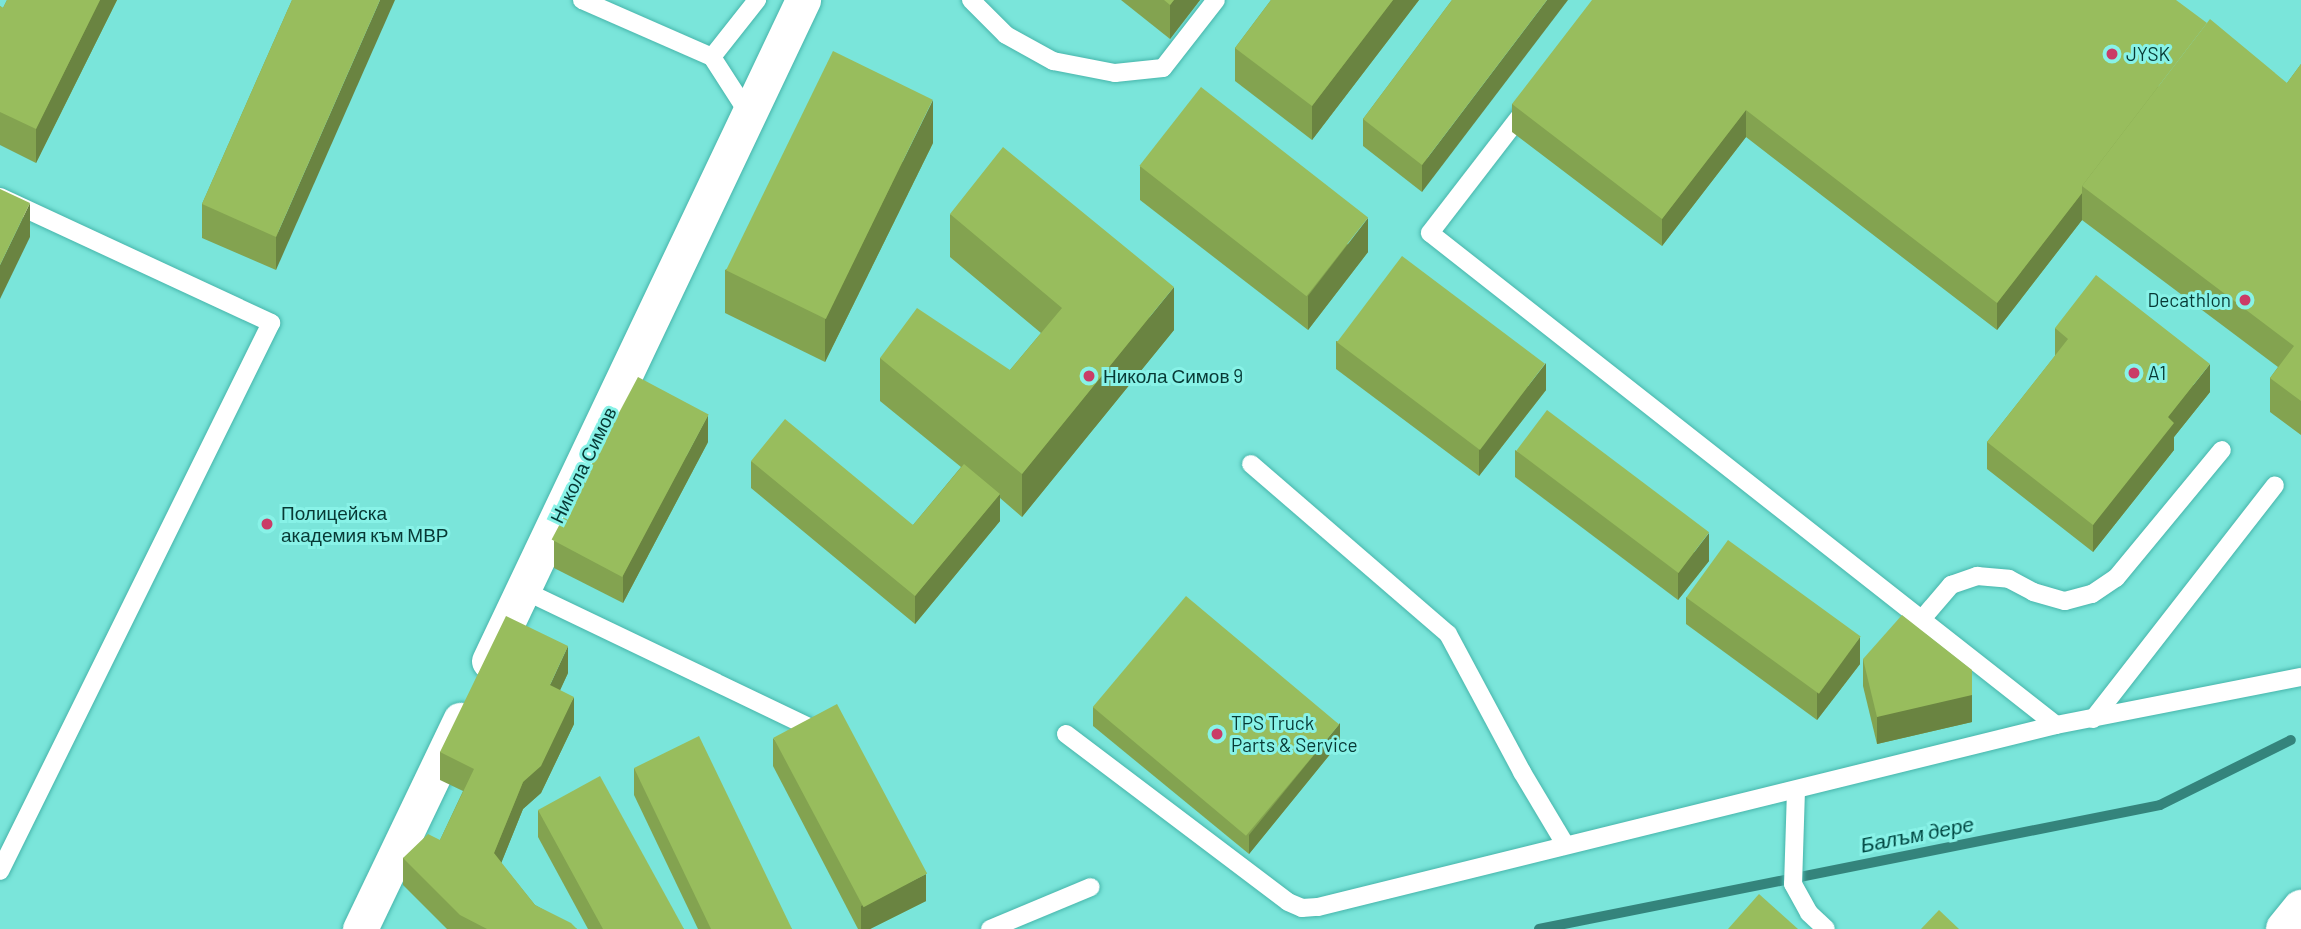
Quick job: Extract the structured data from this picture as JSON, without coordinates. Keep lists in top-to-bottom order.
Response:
{
  "streets": {
    "street": ["Никола Симов"]
  },
  "water": ["Балъм дере"],
  "places": [
    "JYSK",
    "Decathlon",
    "A1",
    "Никола Симов 9",
    "Полицейска академия към МВР",
    "TPS Truck Parts & Service"
  ]
}
